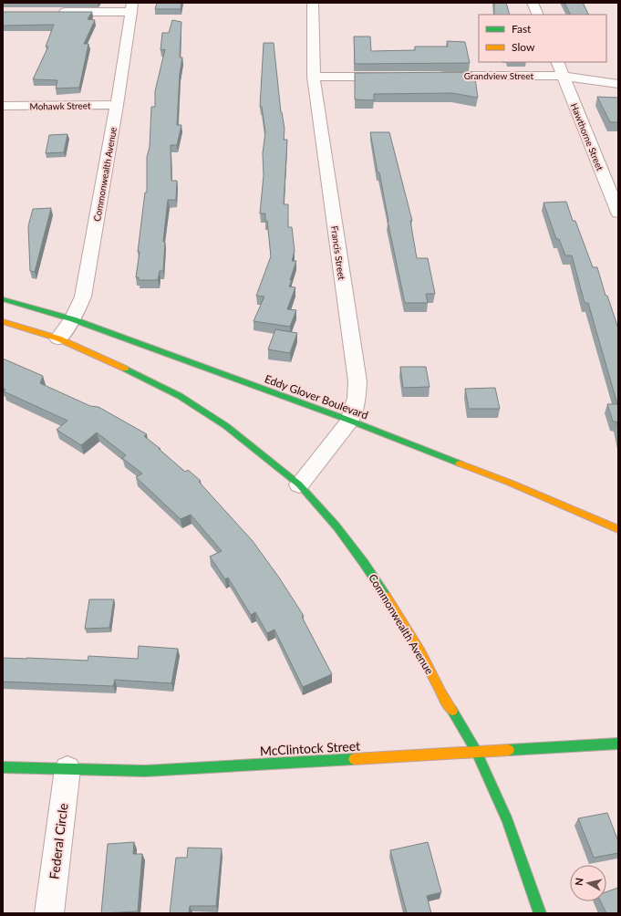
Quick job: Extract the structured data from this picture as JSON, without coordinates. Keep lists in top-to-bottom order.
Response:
{
  "streets": {
    "street": [
      "Grandview Street",
      "Mohawk Street",
      "Hawthorne Street",
      "Commonwealth Avenue",
      "Francis Street",
      "Eddy Glover Boulevard",
      "McClintock Street",
      "Federal Circle"
    ]
  },
  "crossings": [
    ["Grandview Street", "Hawthorne Street"],
    ["Mohawk Street", "Commonwealth Avenue"],
    ["Commonwealth Avenue", "Francis Street"],
    ["Commonwealth Avenue", "Eddy Glover Boulevard"],
    ["Commonwealth Avenue", "McClintock Street"],
    ["Francis Street", "Eddy Glover Boulevard"],
    ["McClintock Street", "Federal Circle"]
  ],
  "legend": ["Fast", "Slow"],
  "north": "left"
}
